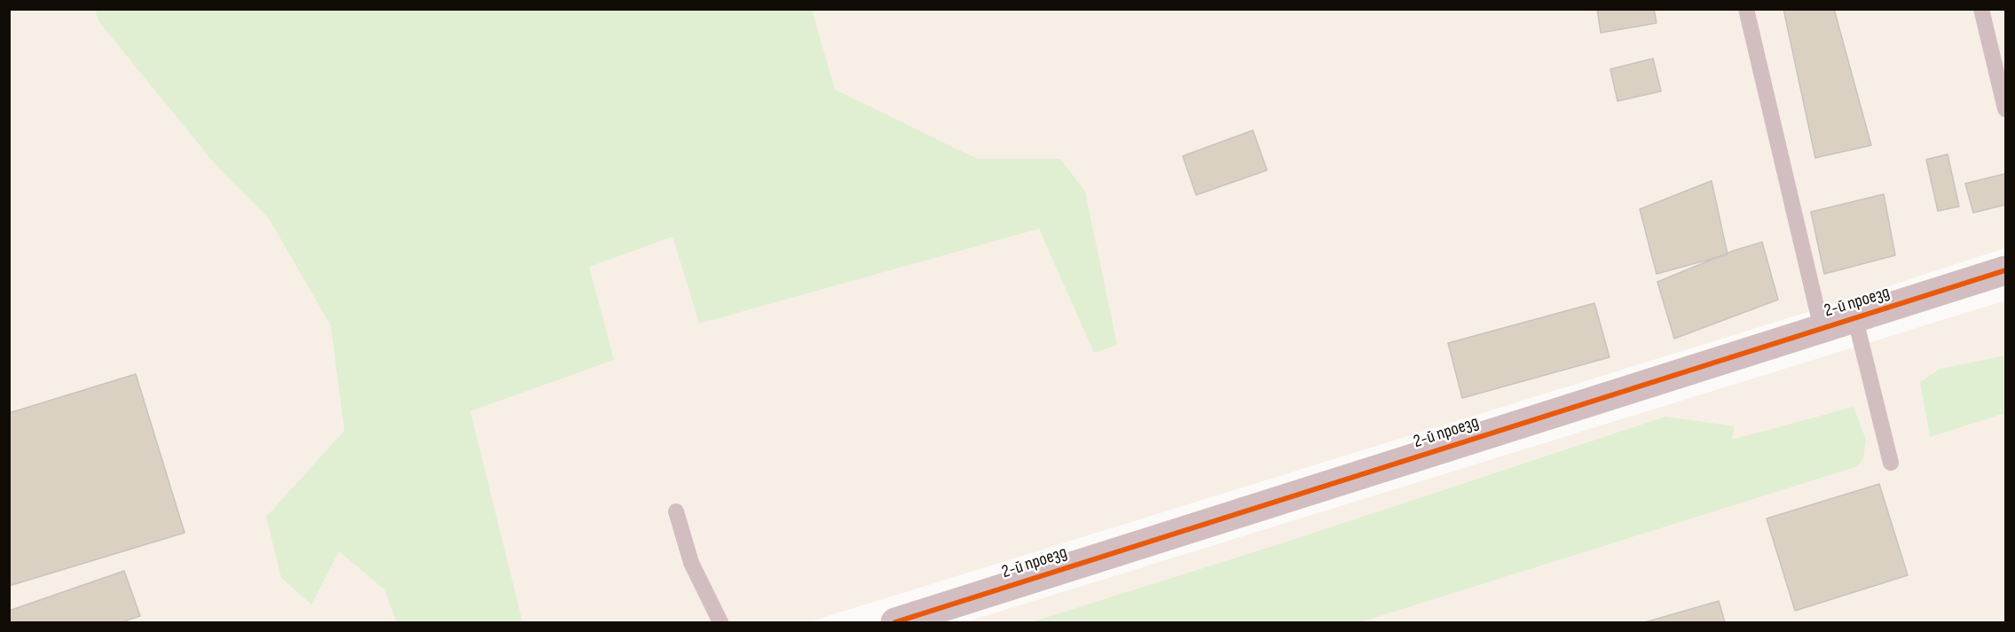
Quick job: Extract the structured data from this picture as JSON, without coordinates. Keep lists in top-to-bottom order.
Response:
{
  "streets": {
    "street": ["2-й проезд"]
  }
}
